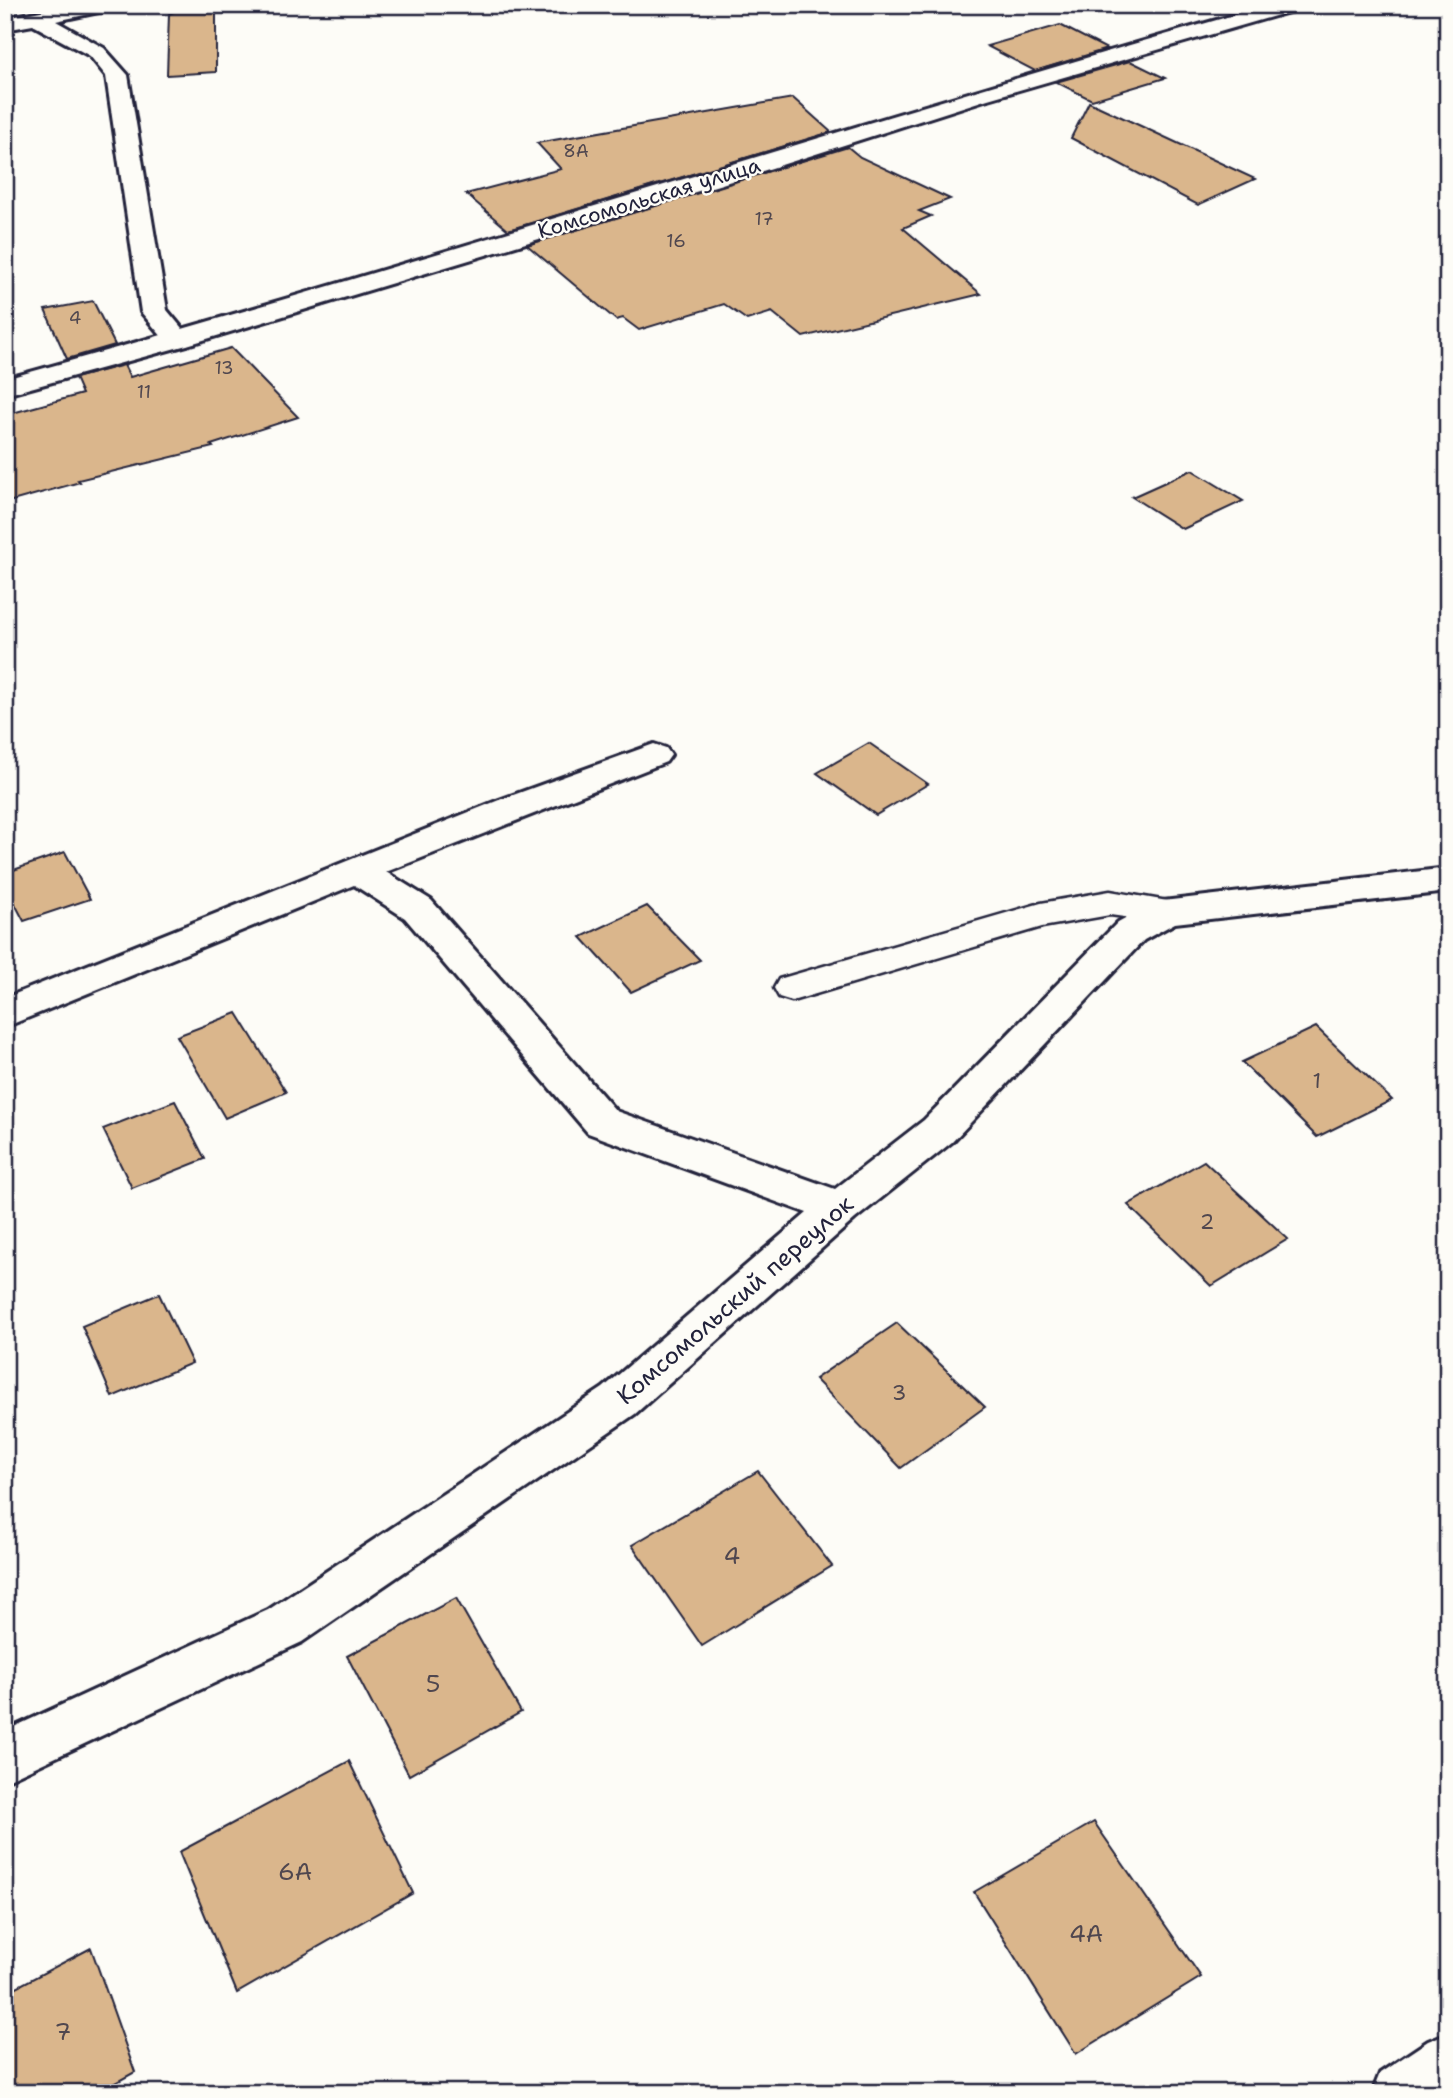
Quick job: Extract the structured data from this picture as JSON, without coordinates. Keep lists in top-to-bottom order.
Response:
{
  "streets": {
    "street": ["Комсомольская улица", "Комсомольский переулок"]
  },
  "house_numbers": [
    "8А",
    "17",
    "16",
    "4",
    "13",
    "11",
    "1",
    "2",
    "3",
    "4",
    "5",
    "6А",
    "4А",
    "7"
  ]
}
